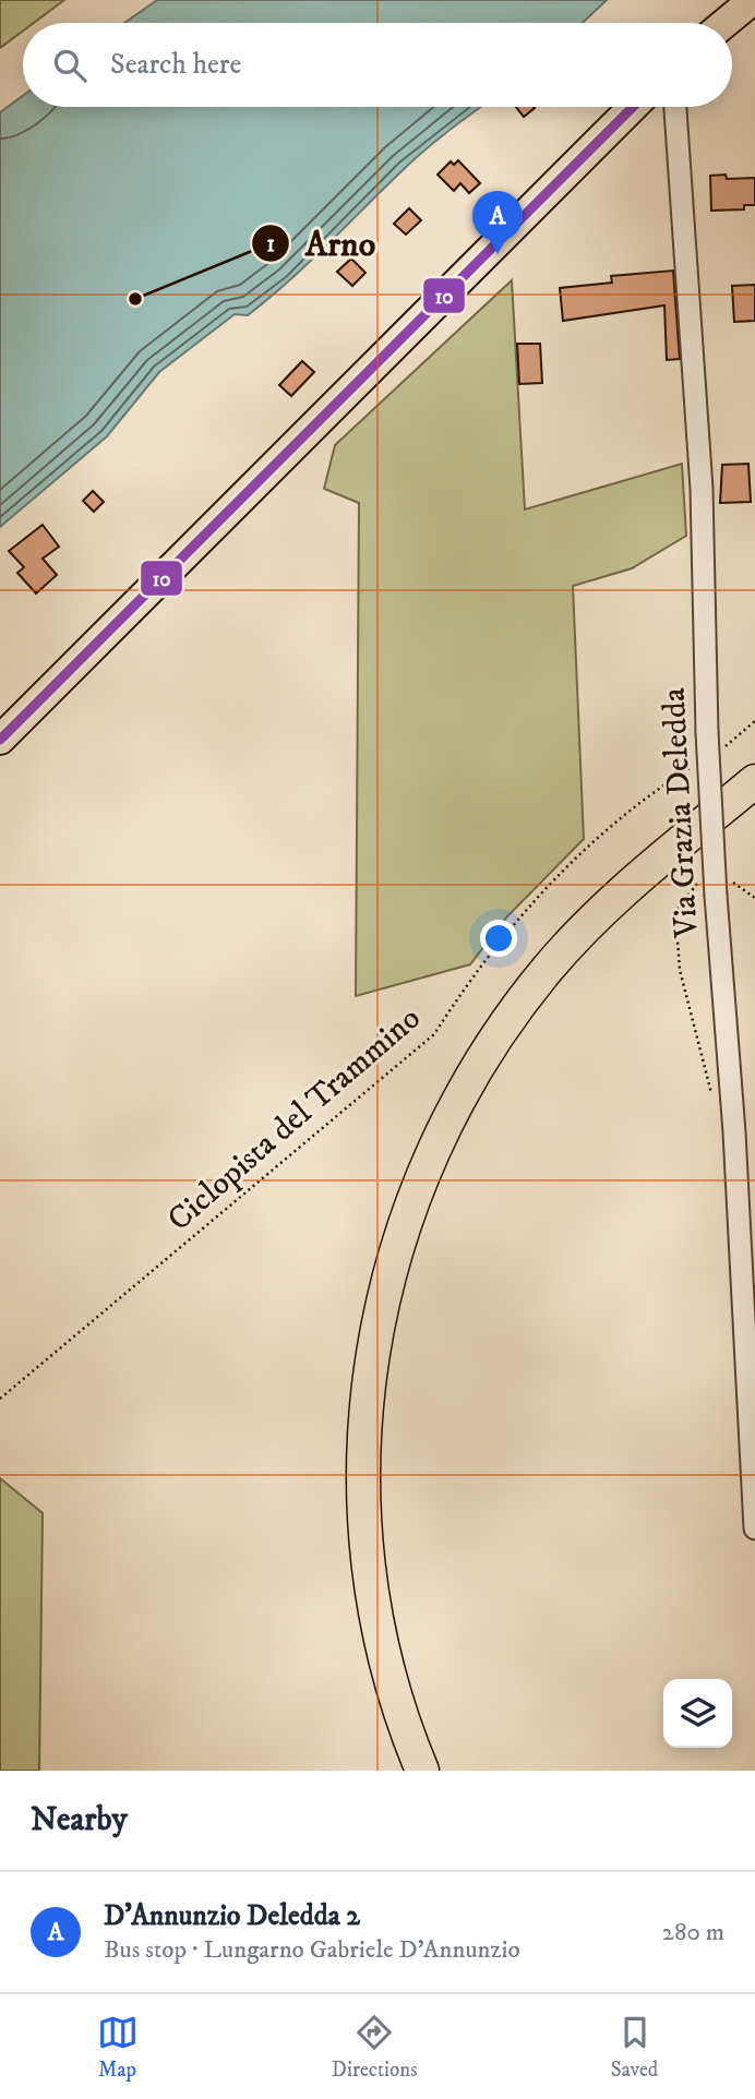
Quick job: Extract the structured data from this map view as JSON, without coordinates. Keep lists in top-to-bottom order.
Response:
{
  "streets": {
    "street": ["Via Grazia Deledda"],
    "path": ["Ciclopista del Trammino"]
  },
  "places": ["Arno"],
  "lines": ["transit line 10"],
  "page": {
    "search": "Search here",
    "pins": "A",
    "heading": "Nearby",
    "list": [
      {
        "mark": "A",
        "name": "D'Annunzio Deledda 2",
        "note": "Bus stop · Lungarno Gabriele D'Annunzio",
        "value": "280 m"
      }
    ],
    "nav": ["Map", "Directions", "Saved"]
  }
}
